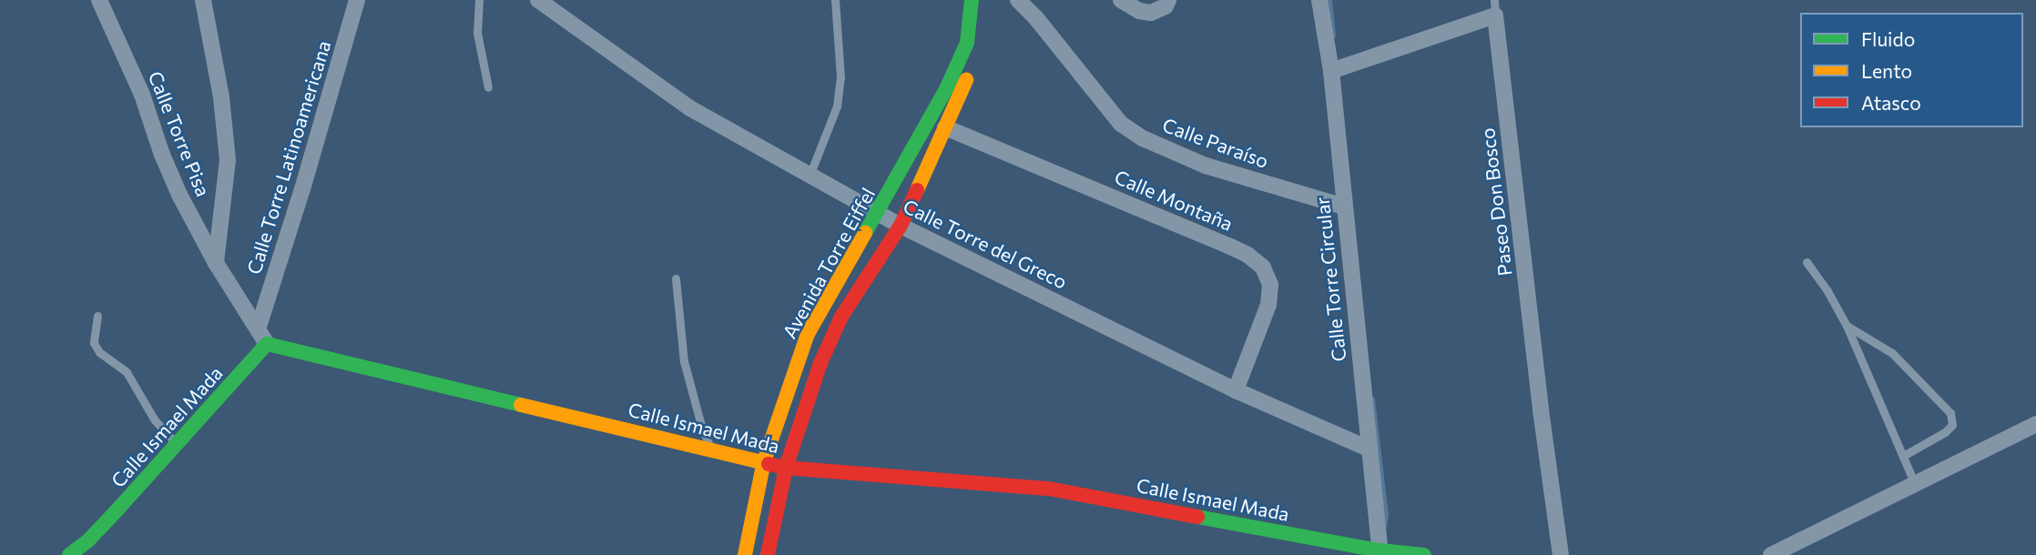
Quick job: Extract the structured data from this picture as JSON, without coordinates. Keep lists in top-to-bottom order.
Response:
{
  "streets": {
    "street": [
      "Calle Torre Pisa",
      "Calle Paraíso",
      "Calle Torre Latinoamericana",
      "Calle Montaña",
      "Paseo Don Bosco",
      "Calle Torre del Greco",
      "Avenida Torre Eiffel",
      "Calle Torre Circular",
      "Calle Ismael Mada"
    ]
  },
  "crossings": [
    ["Calle Torre Pisa", "Calle Torre Latinoamericana"],
    ["Calle Torre Pisa", "Calle Ismael Mada"],
    ["Calle Paraíso", "Calle Torre Circular"],
    ["Calle Montaña", "Calle Torre del Greco"],
    ["Calle Montaña", "Avenida Torre Eiffel"],
    ["Paseo Don Bosco", "Calle Torre Circular"],
    ["Calle Torre del Greco", "Avenida Torre Eiffel"],
    ["Calle Torre del Greco", "Calle Torre Circular"],
    ["Avenida Torre Eiffel", "Calle Ismael Mada"],
    ["Calle Torre Circular", "Calle Ismael Mada"]
  ],
  "legend": ["Fluido", "Lento", "Atasco"]
}
